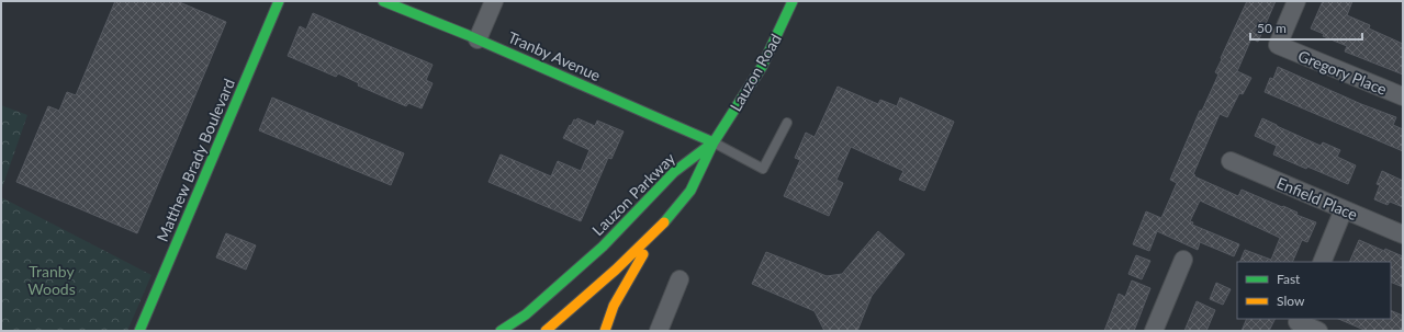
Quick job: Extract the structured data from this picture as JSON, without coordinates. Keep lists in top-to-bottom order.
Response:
{
  "streets": {
    "main road": [
      "Tranby Avenue",
      "Lauzon Road",
      "Matthew Brady Boulevard",
      "Lauzon Parkway"
    ],
    "street": ["Gregory Place", "Enfield Place"]
  },
  "crossings": [
    ["Tranby Avenue", "Lauzon Road"],
    ["Tranby Avenue", "Lauzon Parkway"],
    ["Lauzon Road", "Lauzon Parkway"]
  ],
  "parks": ["Tranby Woods"],
  "legend": ["Fast", "Slow"],
  "scale_bar": "50 m"
}
